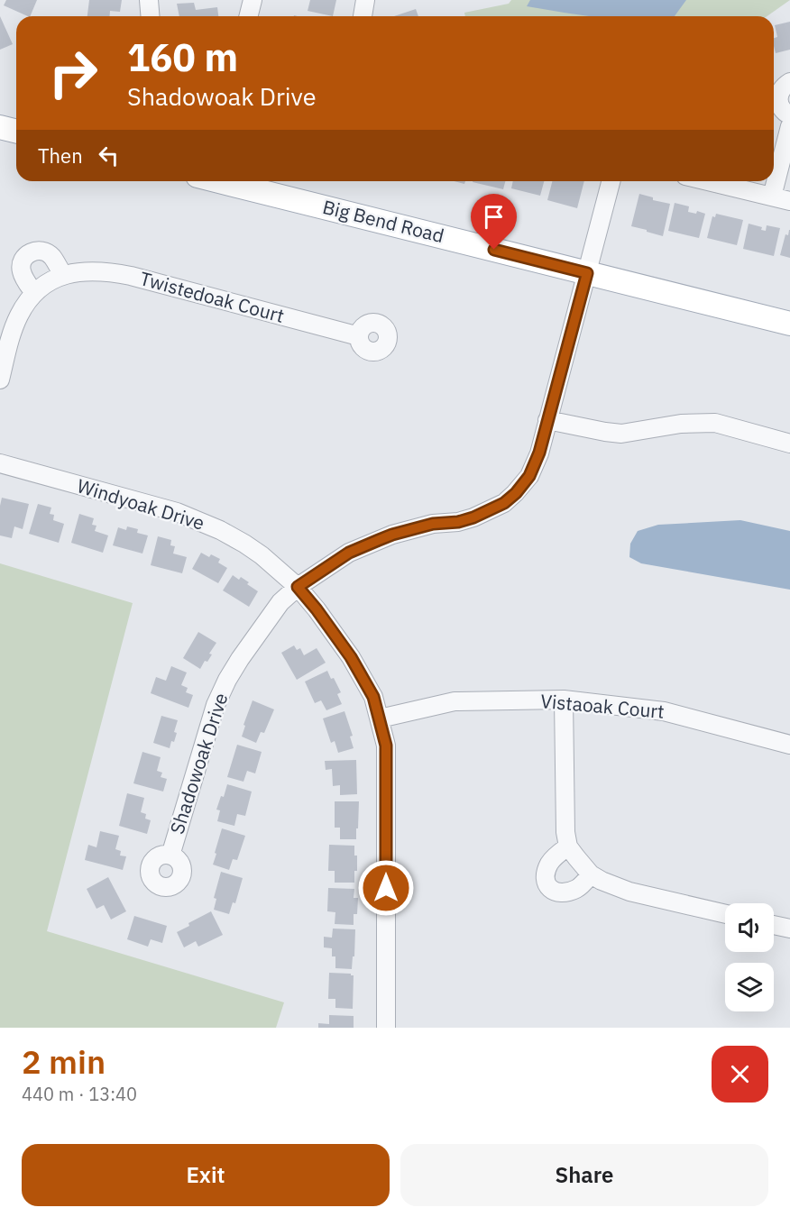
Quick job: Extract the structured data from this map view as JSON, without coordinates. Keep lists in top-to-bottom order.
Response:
{
  "streets": {
    "main road": ["Big Bend Road"],
    "street": [
      "Twistedoak Court",
      "Windyoak Drive",
      "Vistaoak Court",
      "Shadowoak Drive"
    ]
  },
  "crossings": [
    ["Big Bend Road", "Shadowoak Drive"],
    ["Windyoak Drive", "Vistaoak Court"],
    ["Windyoak Drive", "Shadowoak Drive"]
  ],
  "page": {
    "turn": ["160 m", "Shadowoak Drive"],
    "then": "Then",
    "heading": ["2 min", "440 m · 13:40"],
    "buttons": ["Exit", "Share"]
  }
}
